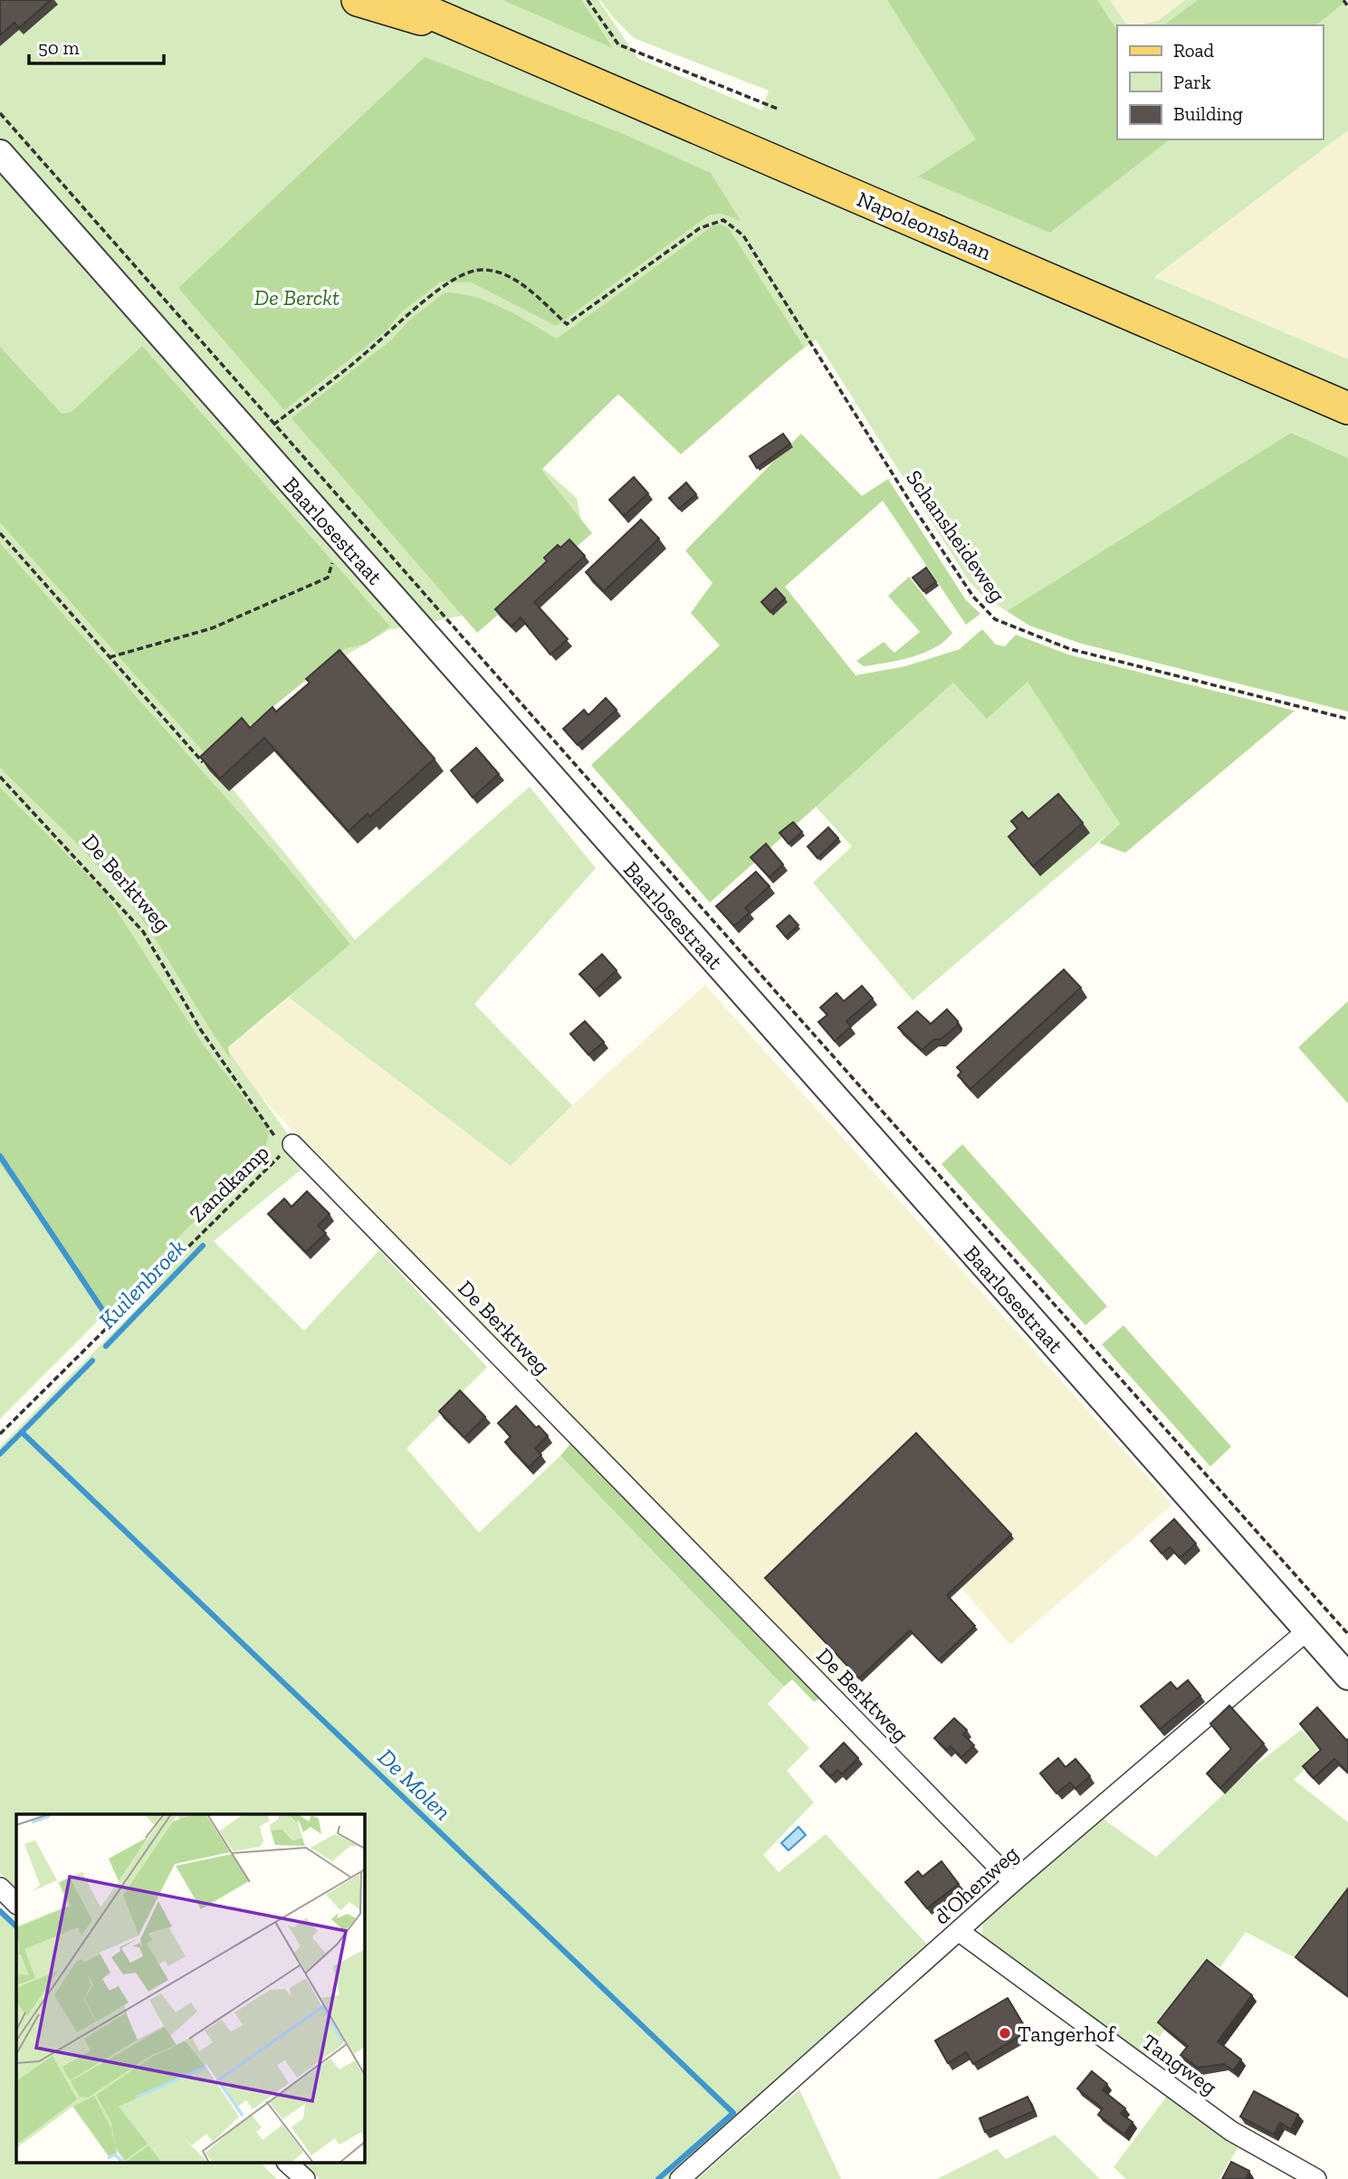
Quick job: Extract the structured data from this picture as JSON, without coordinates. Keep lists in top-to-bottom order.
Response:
{
  "streets": {
    "main road": ["Napoleonsbaan"],
    "street": [
      "Baarlosestraat",
      "De Berktweg",
      "d'Ohenweg",
      "Tangweg"
    ],
    "path": ["Schansheideweg", "Zandkamp"]
  },
  "crossings": [
    ["Baarlosestraat", "d'Ohenweg"],
    ["De Berktweg", "Zandkamp"],
    ["De Berktweg", "d'Ohenweg"],
    ["d'Ohenweg", "Tangweg"]
  ],
  "water": ["Kuilenbroek", "De Molen"],
  "parks": ["De Berckt"],
  "places": ["Tangerhof"],
  "legend": ["Road", "Park", "Building"],
  "scale_bar": "50 m"
}
